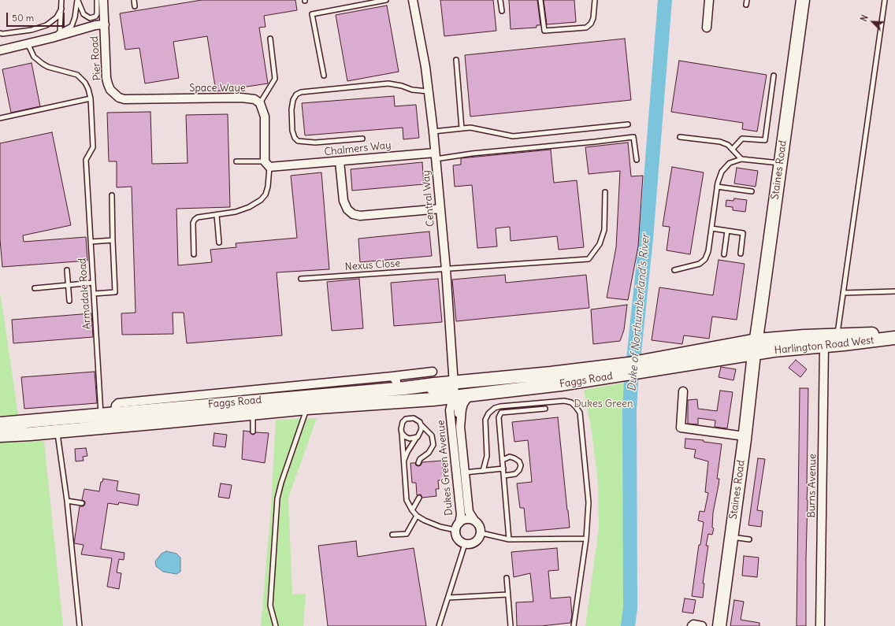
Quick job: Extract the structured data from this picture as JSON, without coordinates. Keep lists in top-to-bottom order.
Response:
{
  "streets": {
    "main road": ["Staines Road", "Harlington Road West", "Faggs Road"],
    "street": [
      "Pier Road",
      "Space Waye",
      "Chalmers Way",
      "Central Way",
      "Dukes Green Avenue",
      "Burns Avenue"
    ],
    "lane": ["Nexus Close", "Armadale Road"]
  },
  "crossings": [
    ["Pier Road", "Space Waye"],
    ["Chalmers Way", "Central Way"],
    ["Staines Road", "Harlington Road West"],
    ["Staines Road", "Faggs Road"],
    ["Central Way", "Nexus Close"],
    ["Central Way", "Faggs Road"],
    ["Central Way", "Dukes Green Avenue"],
    ["Armadale Road", "Faggs Road"],
    ["Harlington Road West", "Faggs Road"],
    ["Harlington Road West", "Burns Avenue"],
    ["Faggs Road", "Dukes Green Avenue"]
  ],
  "water": ["Duke of Northumberland's River"],
  "parks": ["Dukes Green"],
  "scale_bar": "50 m",
  "north": "top left"
}
